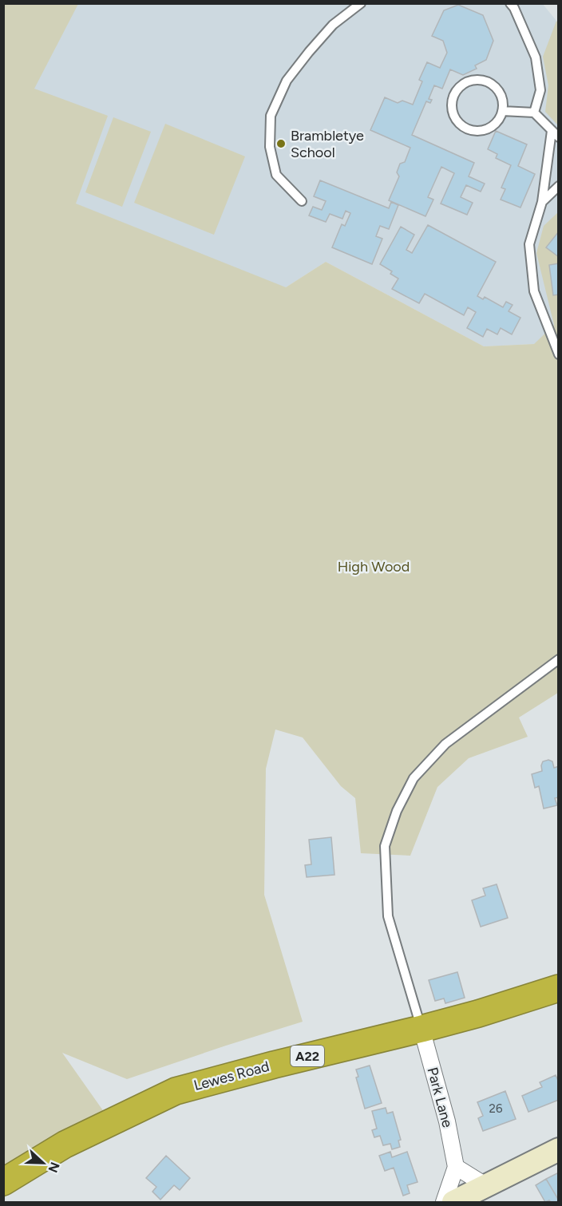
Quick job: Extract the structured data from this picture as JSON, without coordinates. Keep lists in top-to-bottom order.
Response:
{
  "streets": {
    "highway": ["A22", "Lewes Road"],
    "street": ["Park Lane"]
  },
  "crossings": [
    ["Lewes Road", "Park Lane"]
  ],
  "parks": ["High Wood"],
  "places": ["Brambletye School"],
  "house_numbers": ["26"],
  "north": "right"
}
